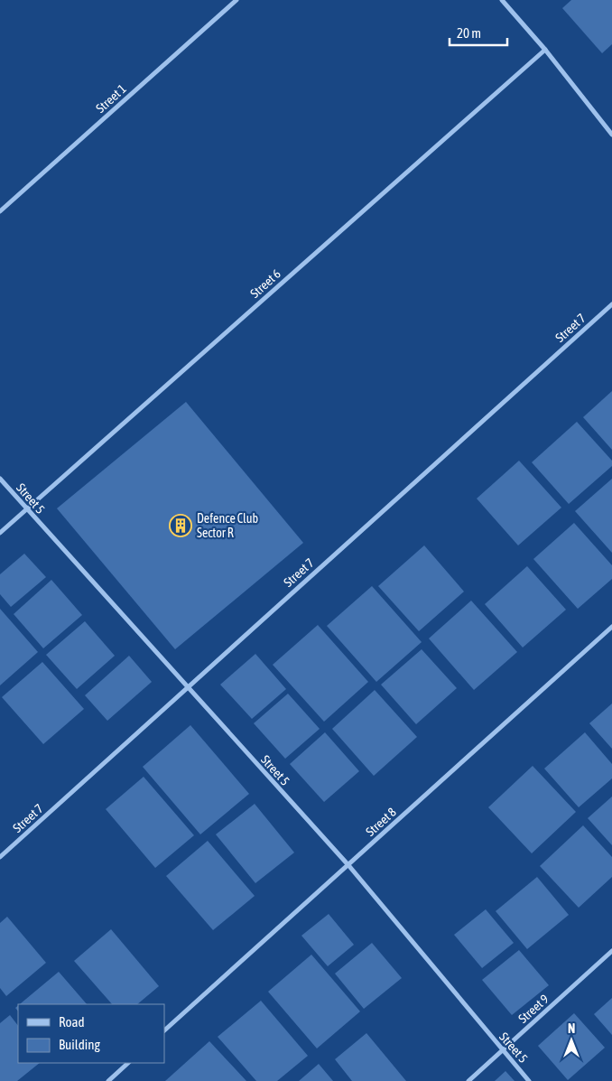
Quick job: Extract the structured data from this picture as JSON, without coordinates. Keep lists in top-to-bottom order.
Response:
{
  "streets": {
    "street": [
      "Street 1",
      "Street 6",
      "Street 7",
      "Street 5",
      "Street 8",
      "Street 9"
    ]
  },
  "crossings": [
    ["Street 6", "Street 5"],
    ["Street 7", "Street 5"],
    ["Street 5", "Street 8"],
    ["Street 5", "Street 9"]
  ],
  "places": {
    "building": ["Defence Club Sector R"]
  },
  "legend": ["Road", "Building"],
  "scale_bar": "20 m",
  "north": "top"
}
